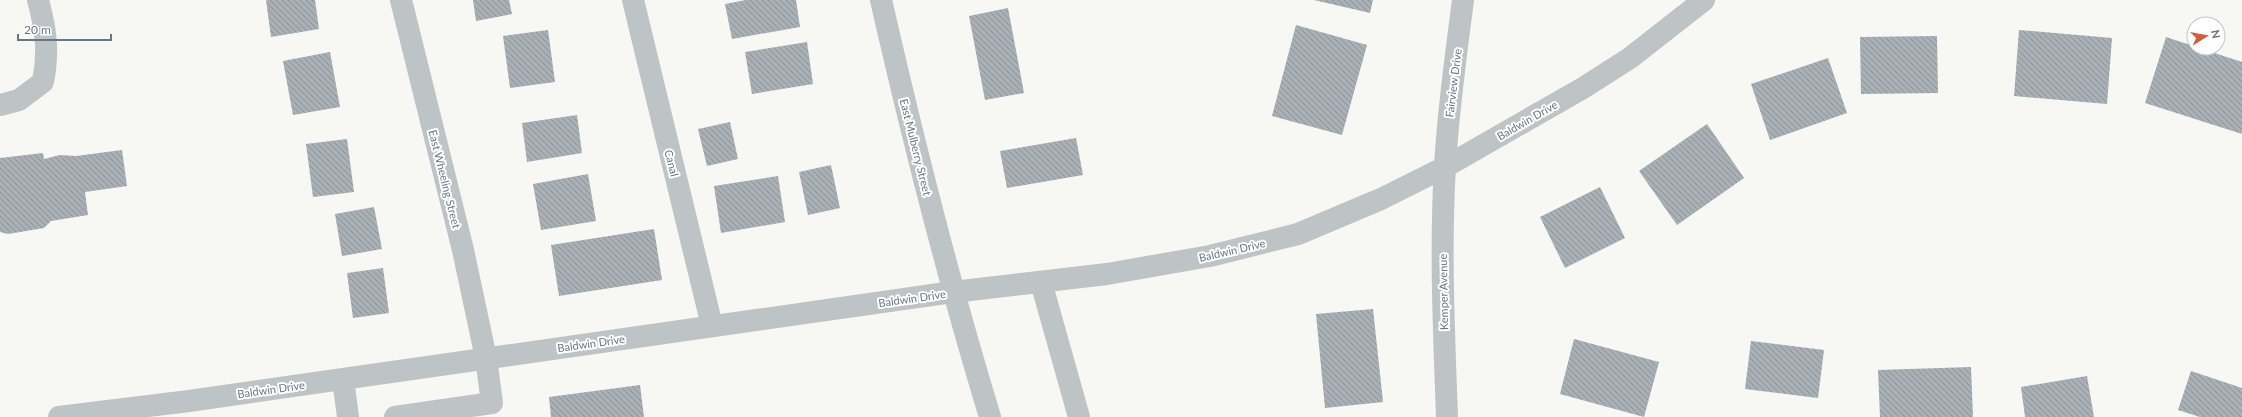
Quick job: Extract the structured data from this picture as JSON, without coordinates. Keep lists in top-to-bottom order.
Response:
{
  "streets": {
    "street": [
      "Fairview Drive",
      "Baldwin Drive",
      "East Mulberry Street",
      "Canal",
      "East Wheeling Street",
      "Kemper Avenue"
    ]
  },
  "crossings": [
    ["Fairview Drive", "Baldwin Drive"],
    ["Fairview Drive", "Kemper Avenue"],
    ["Baldwin Drive", "East Mulberry Street"],
    ["Baldwin Drive", "Canal"],
    ["Baldwin Drive", "East Wheeling Street"],
    ["Baldwin Drive", "Kemper Avenue"]
  ],
  "scale_bar": "20 m",
  "north": "right"
}
